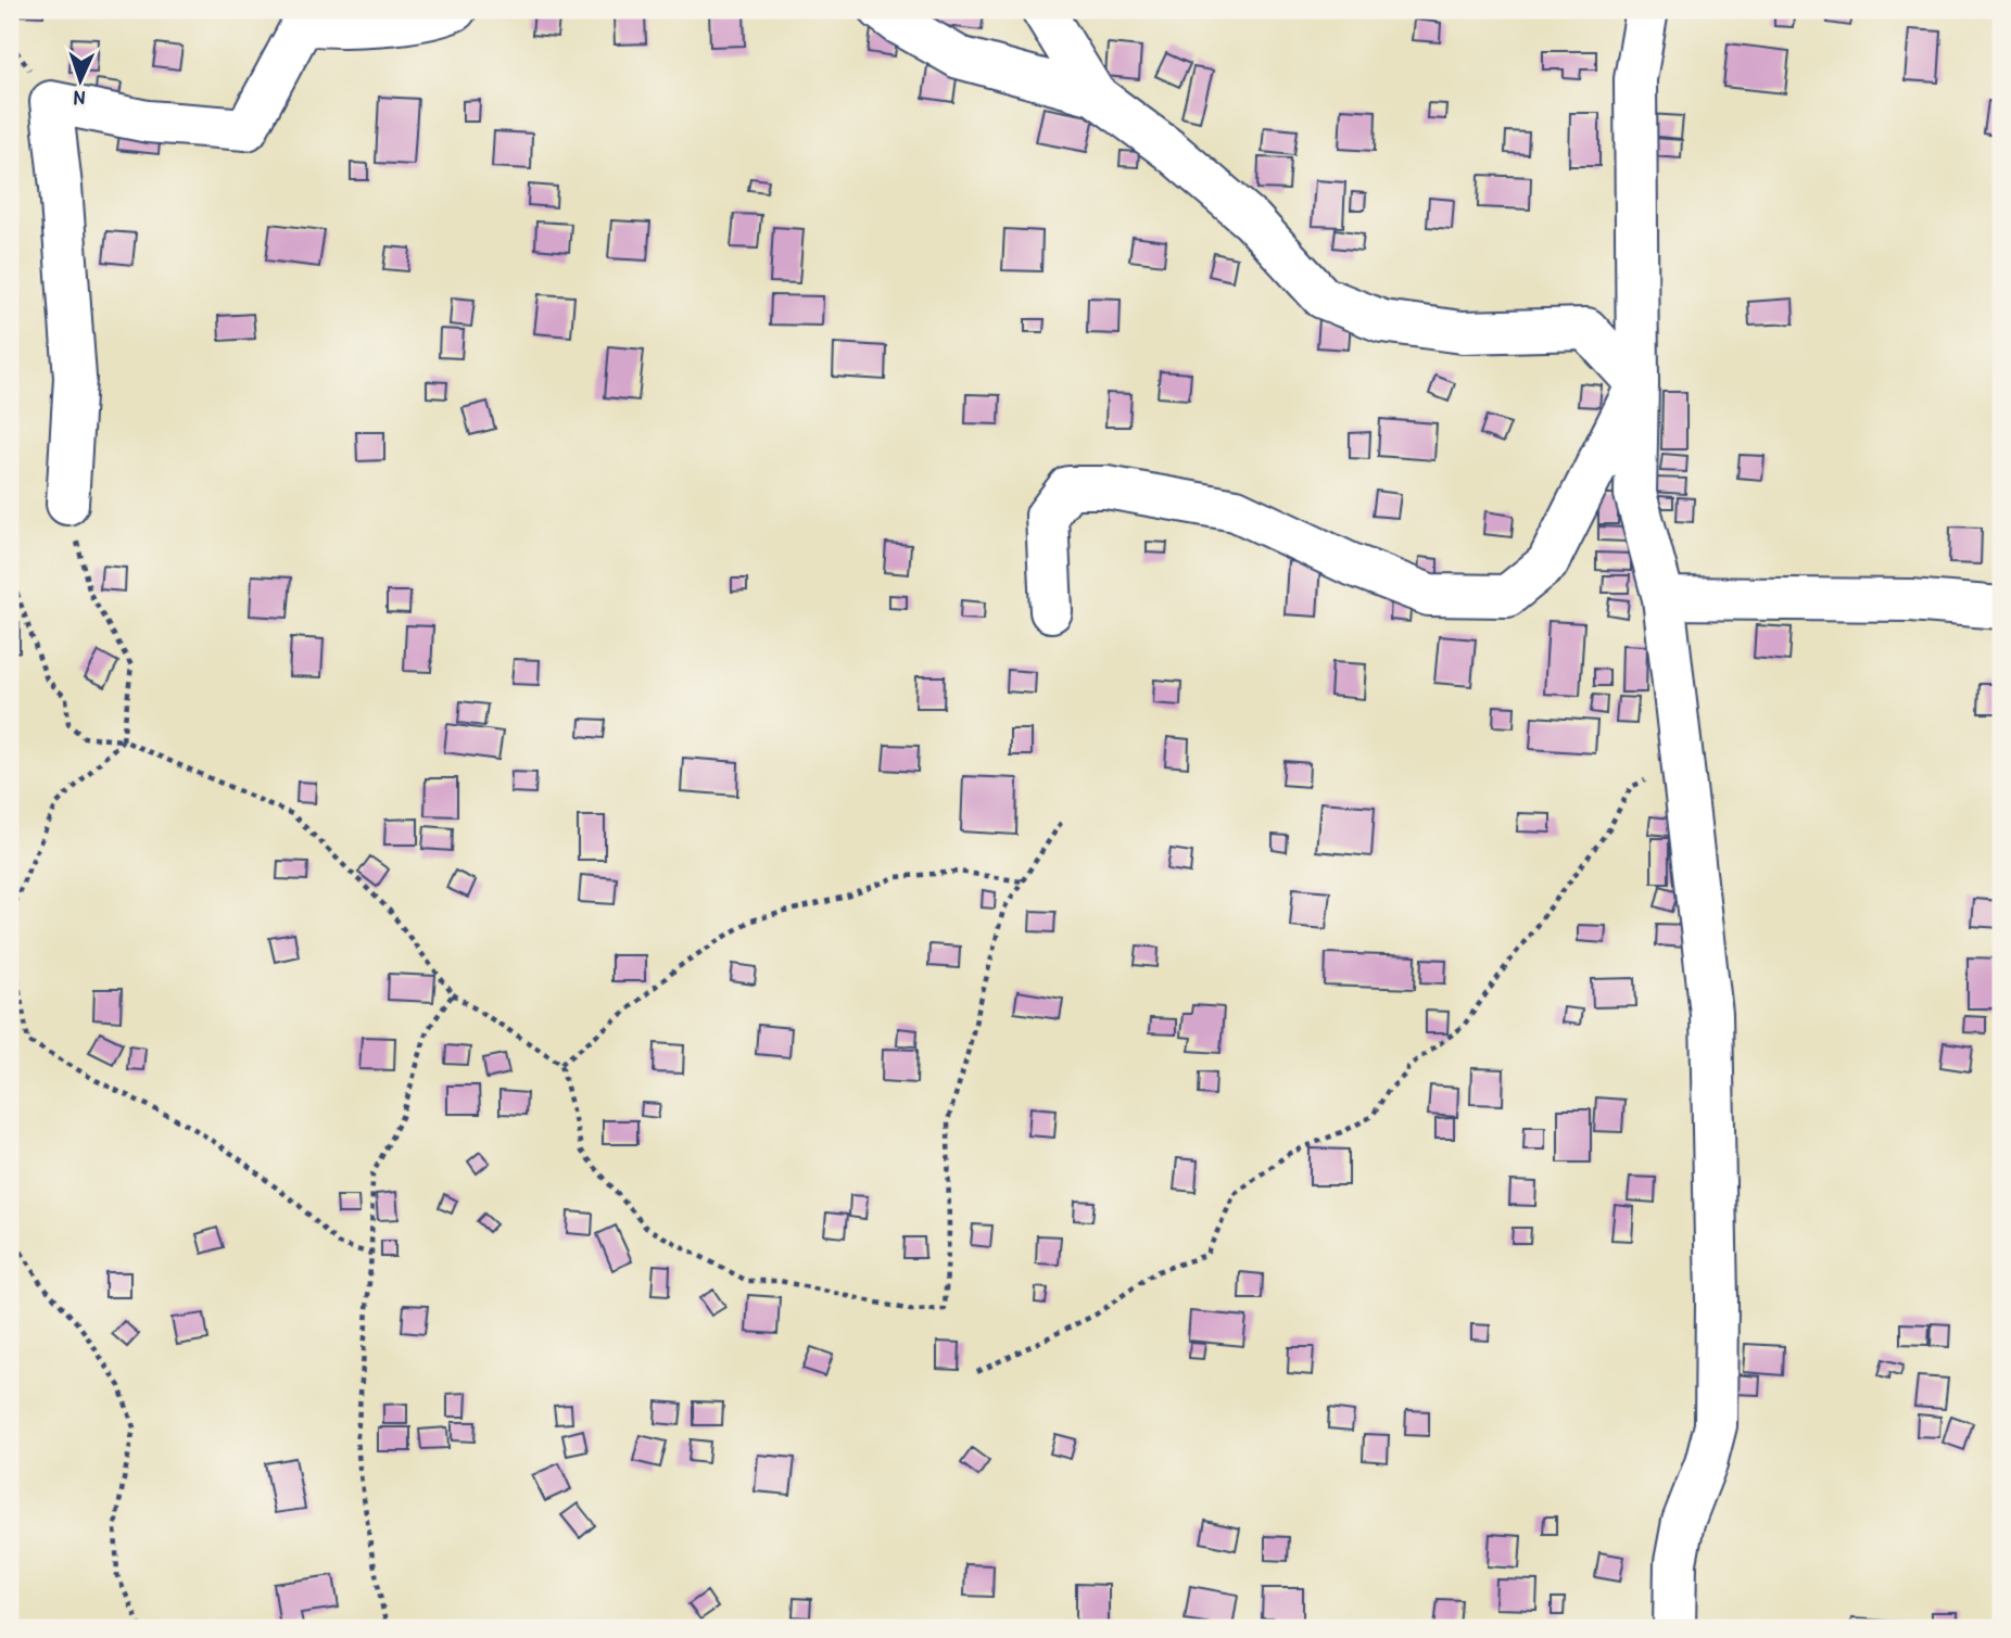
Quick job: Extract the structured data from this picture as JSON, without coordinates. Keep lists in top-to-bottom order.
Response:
{
  "north": "bottom"
}
